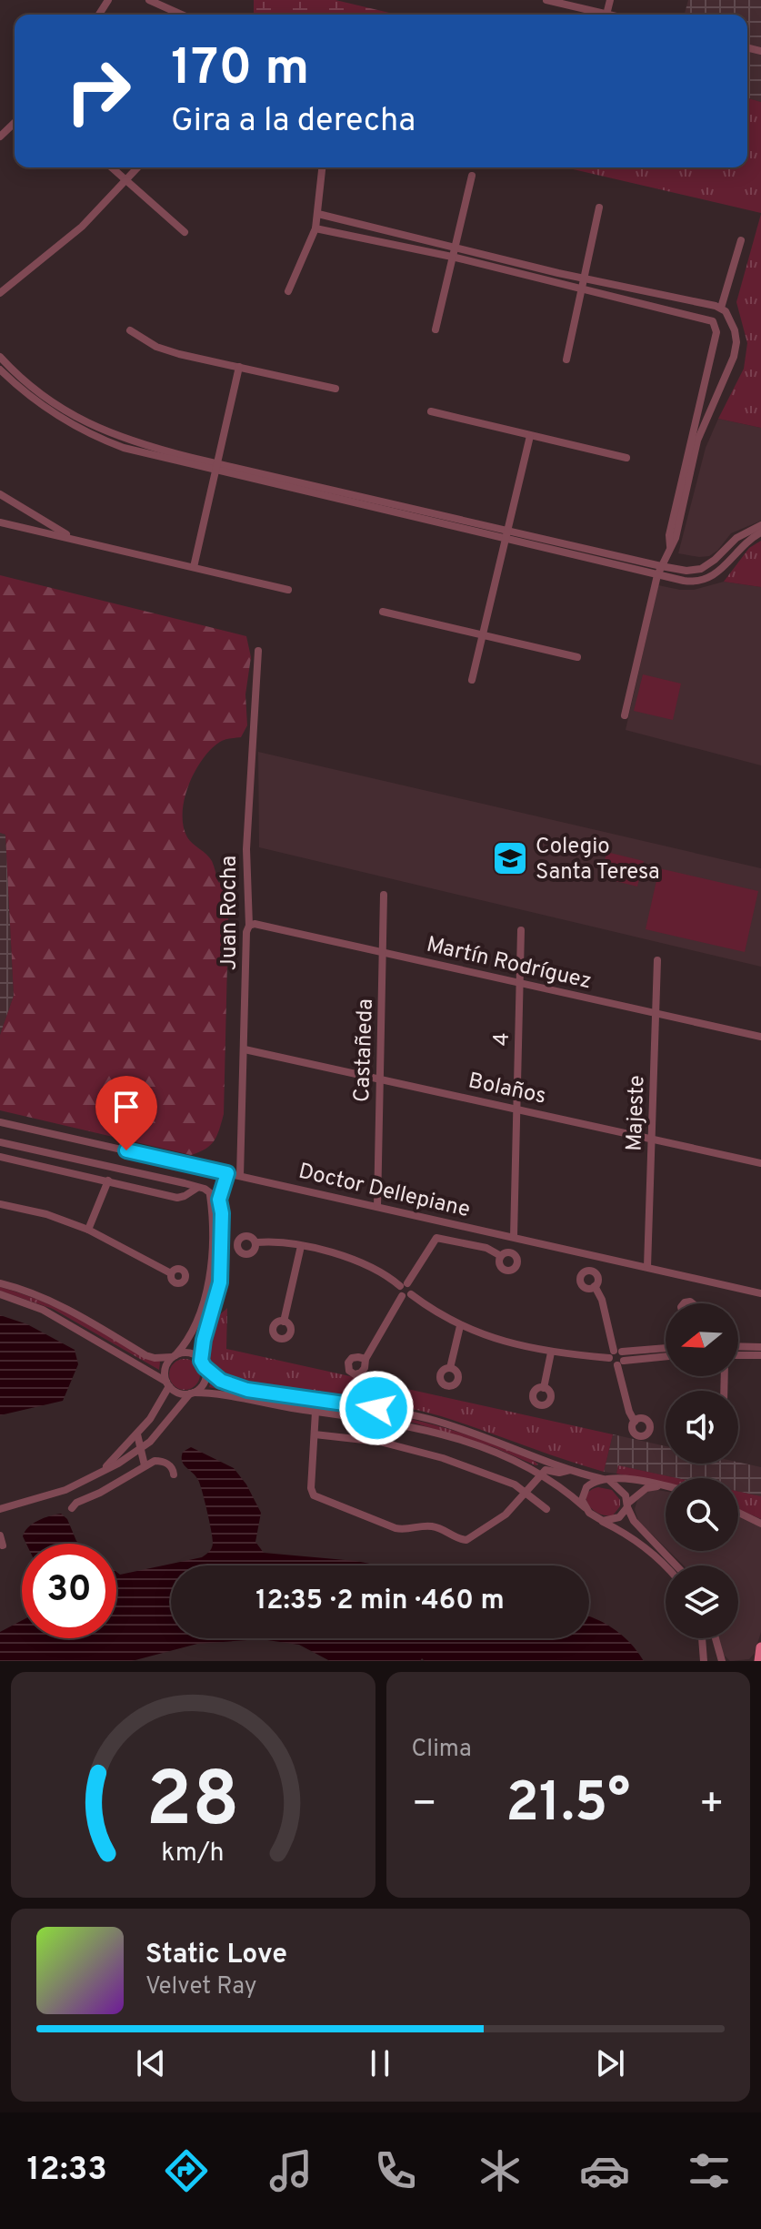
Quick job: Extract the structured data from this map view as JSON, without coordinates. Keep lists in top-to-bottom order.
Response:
{
  "streets": {
    "street": [
      "Juan Rocha",
      "Martín Rodríguez",
      "4",
      "Castañeda",
      "Bolaños",
      "Majeste",
      "Doctor Dellepiane"
    ]
  },
  "crossings": [
    ["Juan Rocha", "Martín Rodríguez"],
    ["Juan Rocha", "Bolaños"],
    ["Juan Rocha", "Doctor Dellepiane"],
    ["Martín Rodríguez", "4"],
    ["Martín Rodríguez", "Castañeda"],
    ["Martín Rodríguez", "Majeste"],
    ["4", "Bolaños"],
    ["4", "Doctor Dellepiane"],
    ["Castañeda", "Bolaños"],
    ["Castañeda", "Doctor Dellepiane"],
    ["Bolaños", "Majeste"],
    ["Majeste", "Doctor Dellepiane"]
  ],
  "places": {
    "school or university": ["Colegio Santa Teresa"]
  },
  "north": "left",
  "page": {
    "turn": ["170 m", "Gira a la derecha"],
    "limit": "30",
    "trip": "12:35 · 2 min · 460 m",
    "tile": "Clima",
    "heat": ["−", "21.5°", "+"],
    "song": ["Static Love", "Velvet Ray"],
    "tabs": "12:33",
    "gauge": ["28", "km/h"]
  }
}
